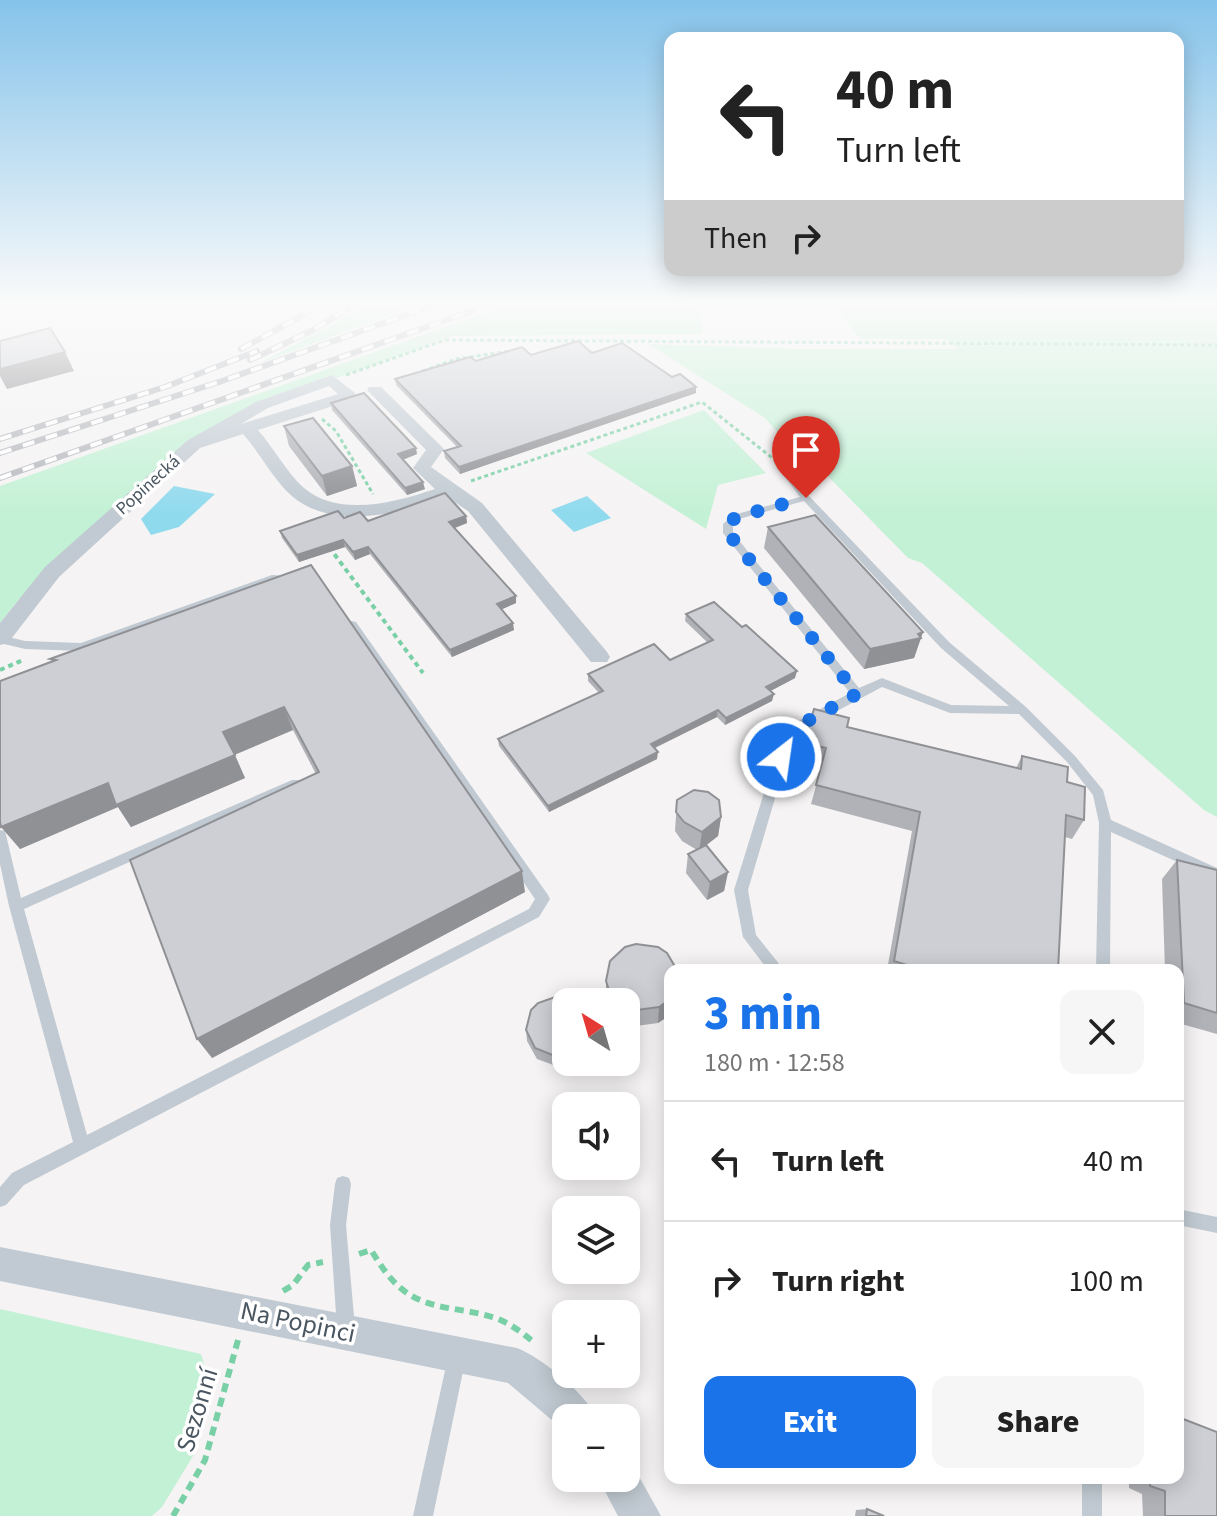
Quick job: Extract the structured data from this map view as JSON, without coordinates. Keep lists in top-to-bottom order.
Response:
{
  "streets": {
    "street": ["Popinecká", "Na Popinci"],
    "path": ["Sezonní"]
  },
  "crossings": [
    ["Na Popinci", "Sezonní"]
  ],
  "north": "top left",
  "page": {
    "turn": ["40 m", "Turn left"],
    "then": "Then",
    "heading": ["3 min", "180 m · 12:58"],
    "map_buttons": ["+", "−"],
    "list": [
      {
        "name": "Turn left",
        "value": "40 m"
      },
      {
        "name": "Turn right",
        "value": "100 m"
      }
    ],
    "buttons": ["Exit", "Share"]
  }
}
